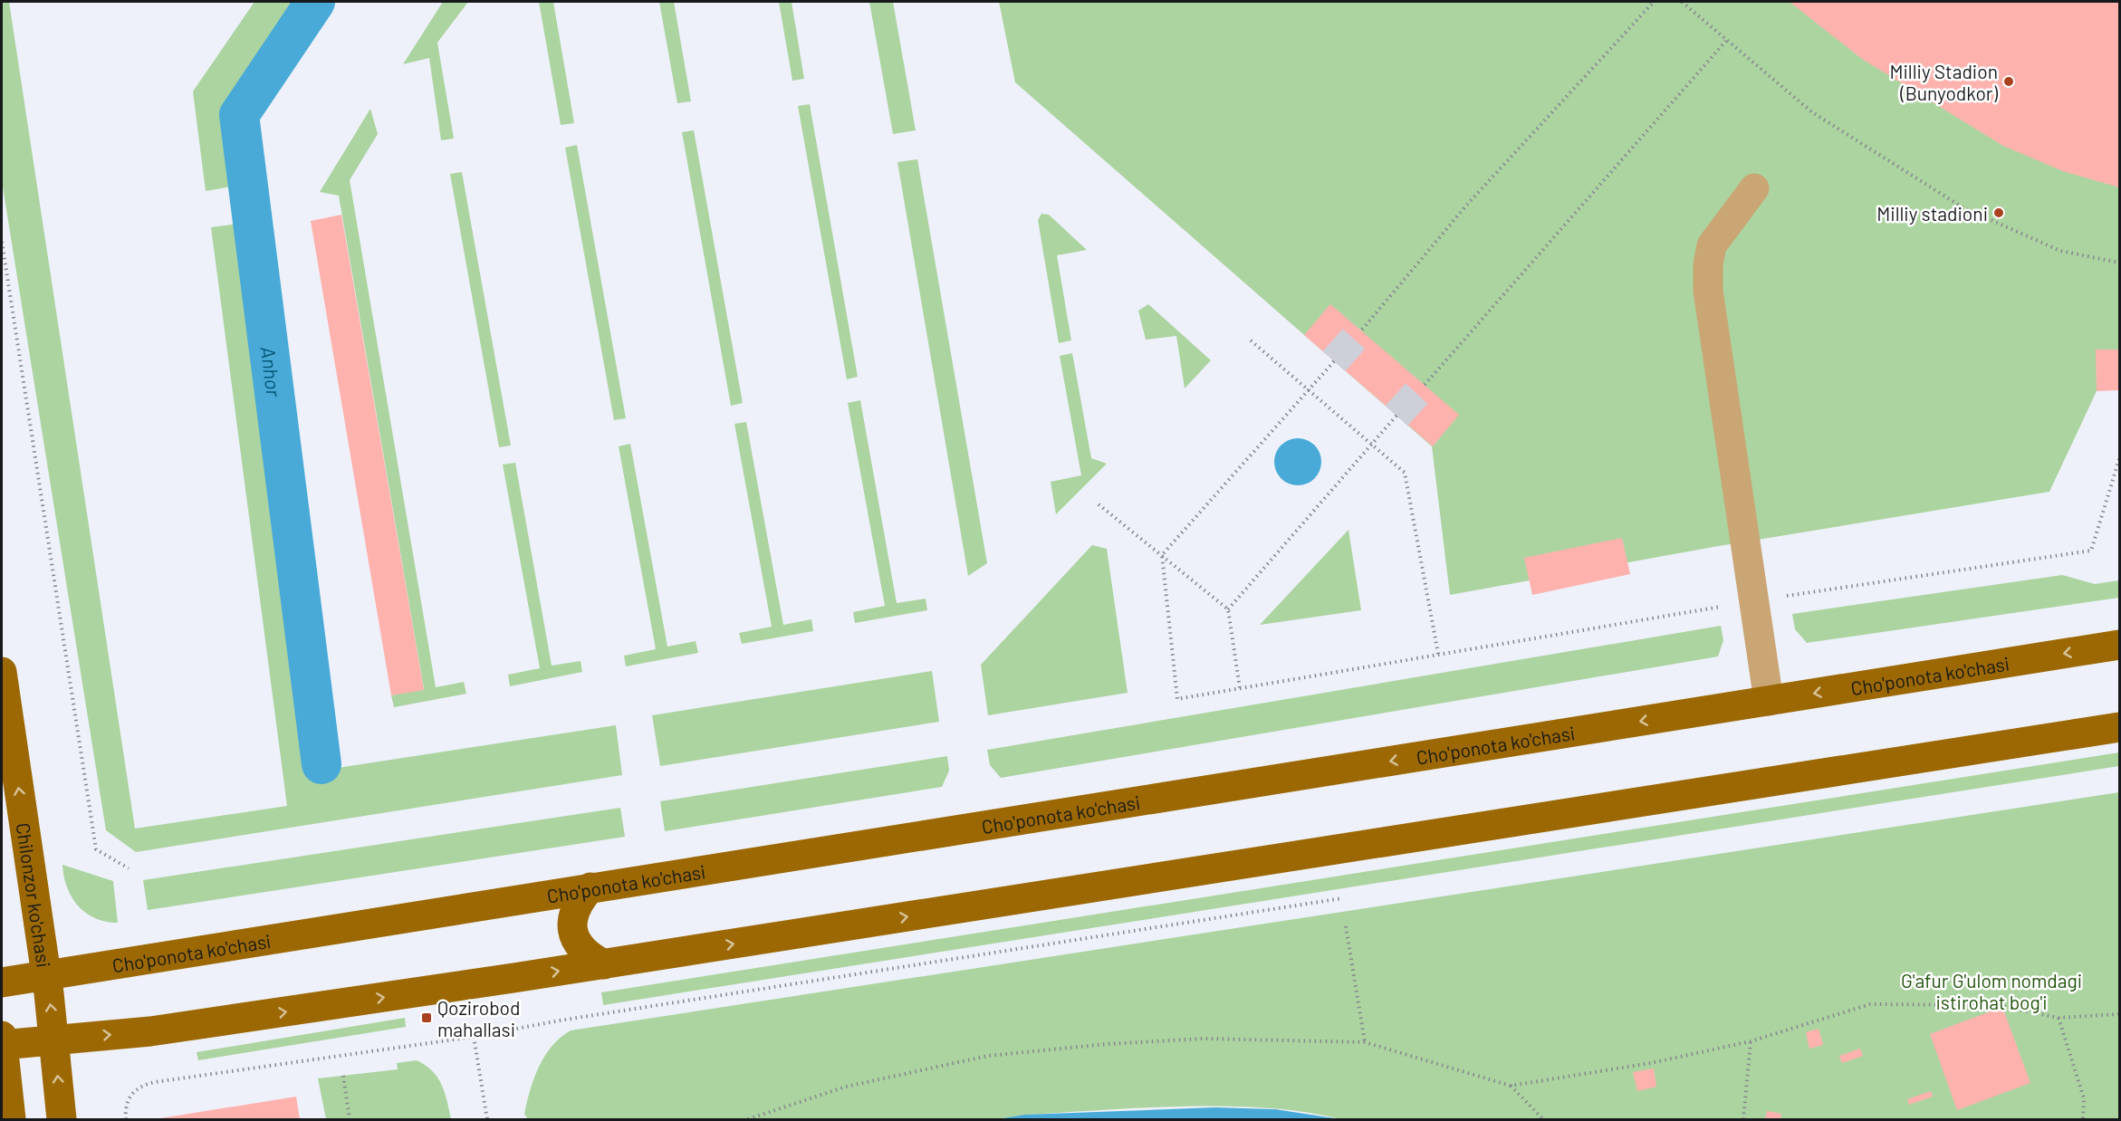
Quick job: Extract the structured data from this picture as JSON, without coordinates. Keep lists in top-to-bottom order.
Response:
{
  "streets": {
    "main road": ["Cho'ponota ko'chasi", "Chilonzor ko'chasi"]
  },
  "crossings": [
    ["Cho'ponota ko'chasi", "Chilonzor ko'chasi"]
  ],
  "one_way": ["Chilonzor ko'chasi"],
  "water": ["Anhor"],
  "parks": ["G'afur G'ulom nomdagi istirohat bog'i"],
  "places": {
    "other": ["Milliy Stadion (Bunyodkor)", "Milliy stadioni"],
    "transit": ["Qozirobod mahallasi"]
  }
}
